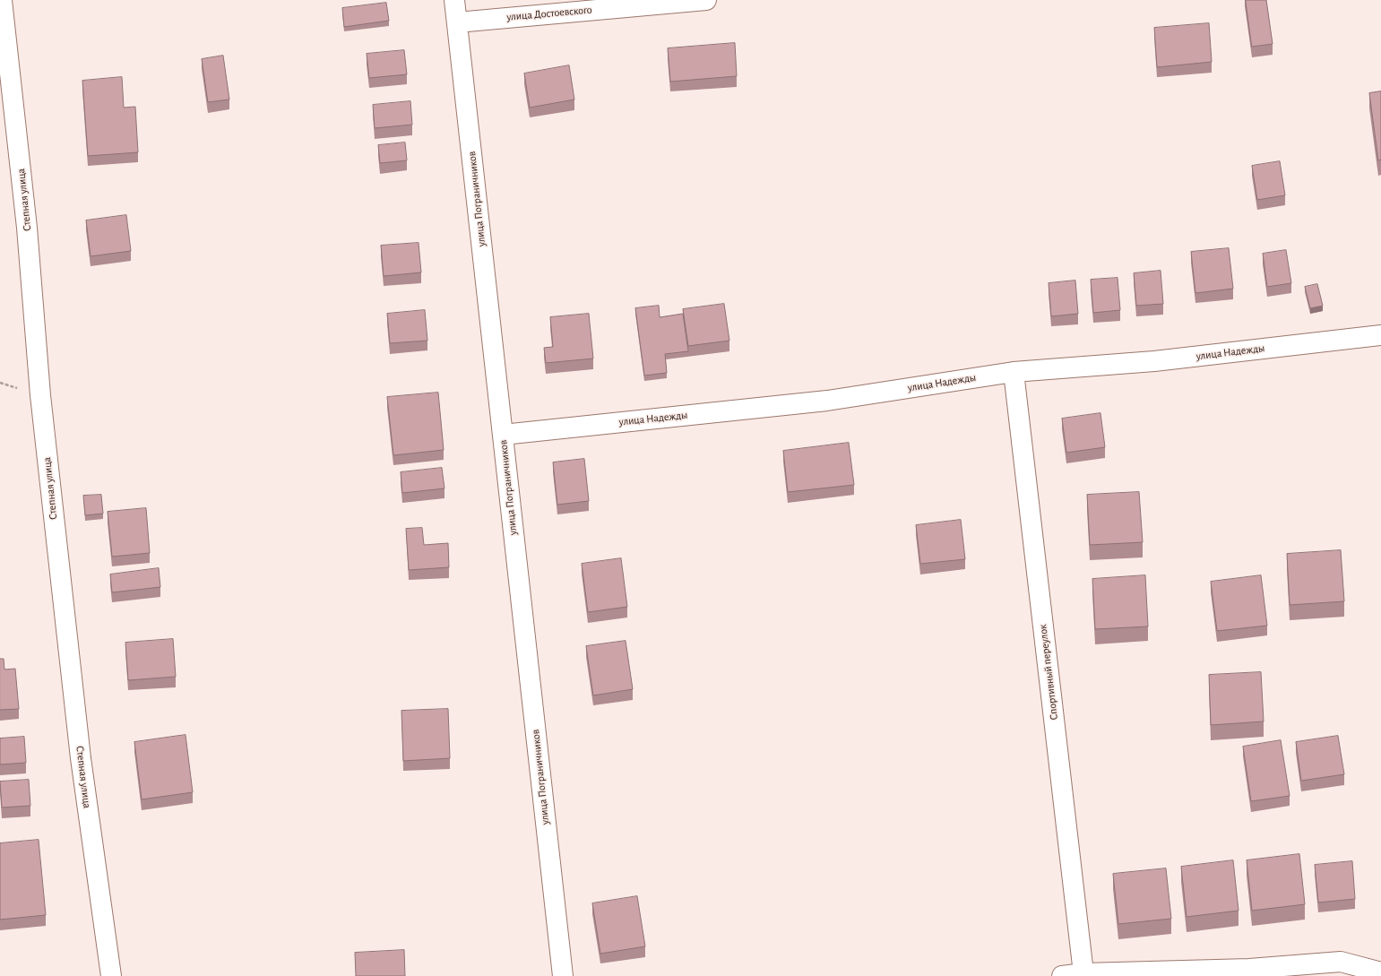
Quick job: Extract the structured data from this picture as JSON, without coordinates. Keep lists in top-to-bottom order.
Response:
{
  "streets": {
    "street": [
      "улица Достоевского",
      "улица Пограничников",
      "Степная улица",
      "улица Надежды",
      "Спортивный переулок"
    ]
  },
  "crossings": [
    ["улица Достоевского", "улица Пограничников"],
    ["улица Пограничников", "улица Надежды"],
    ["улица Надежды", "Спортивный переулок"]
  ]
}
